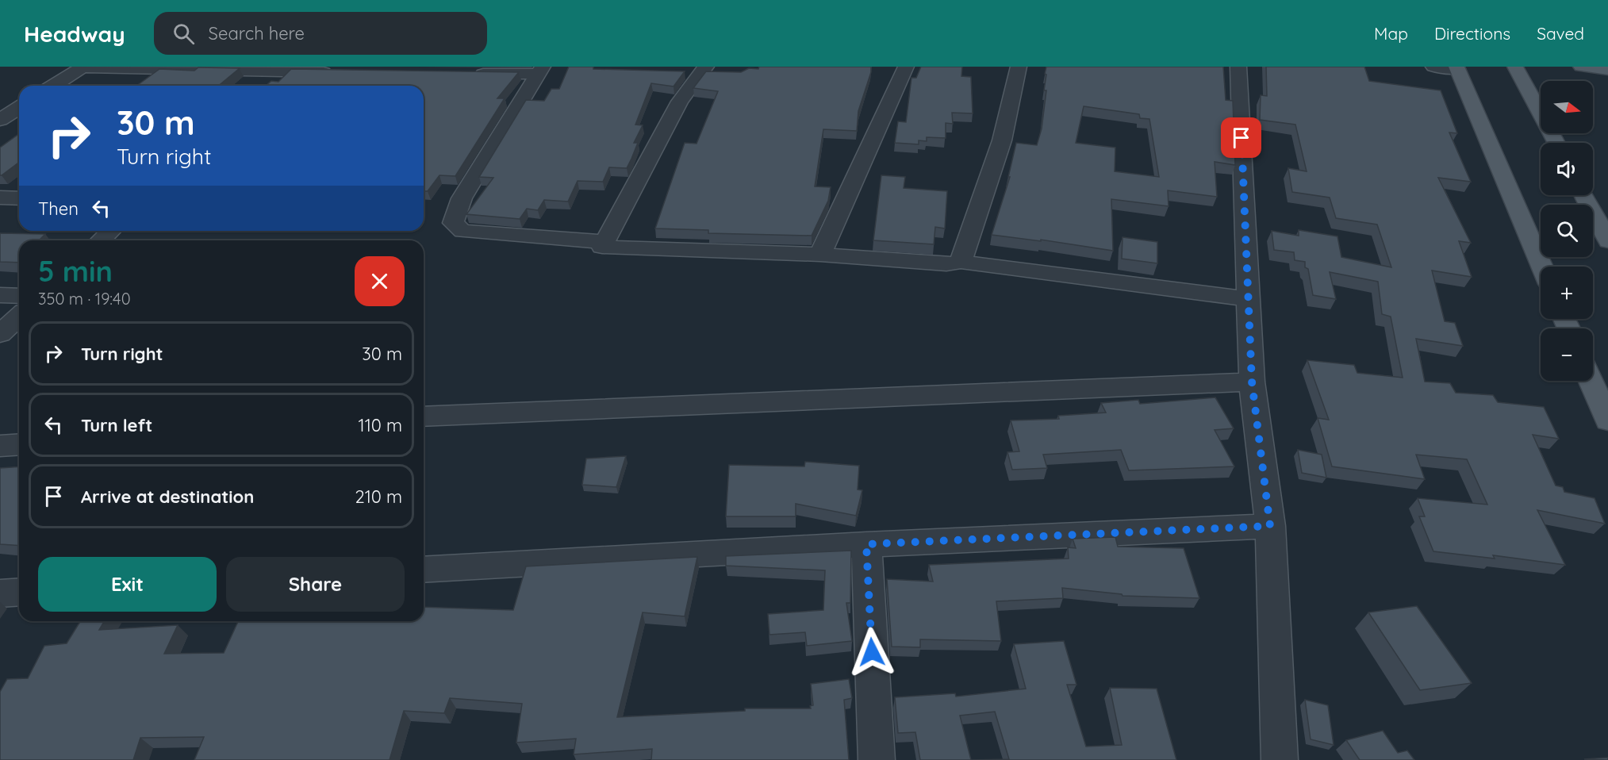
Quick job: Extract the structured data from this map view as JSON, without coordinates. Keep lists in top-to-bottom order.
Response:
{
  "north": "right",
  "page": {
    "header": "Headway",
    "search": "Search here",
    "nav": ["Map", "Directions", "Saved"],
    "map_buttons": ["+", "−"],
    "turn": ["30 m", "Turn right"],
    "then": "Then",
    "heading": ["5 min", "350 m · 19:40"],
    "list": [
      {
        "name": "Turn right",
        "value": "30 m"
      },
      {
        "name": "Turn left",
        "value": "110 m"
      },
      {
        "name": "Arrive at destination",
        "value": "210 m"
      }
    ],
    "buttons": ["Exit", "Share"]
  }
}
